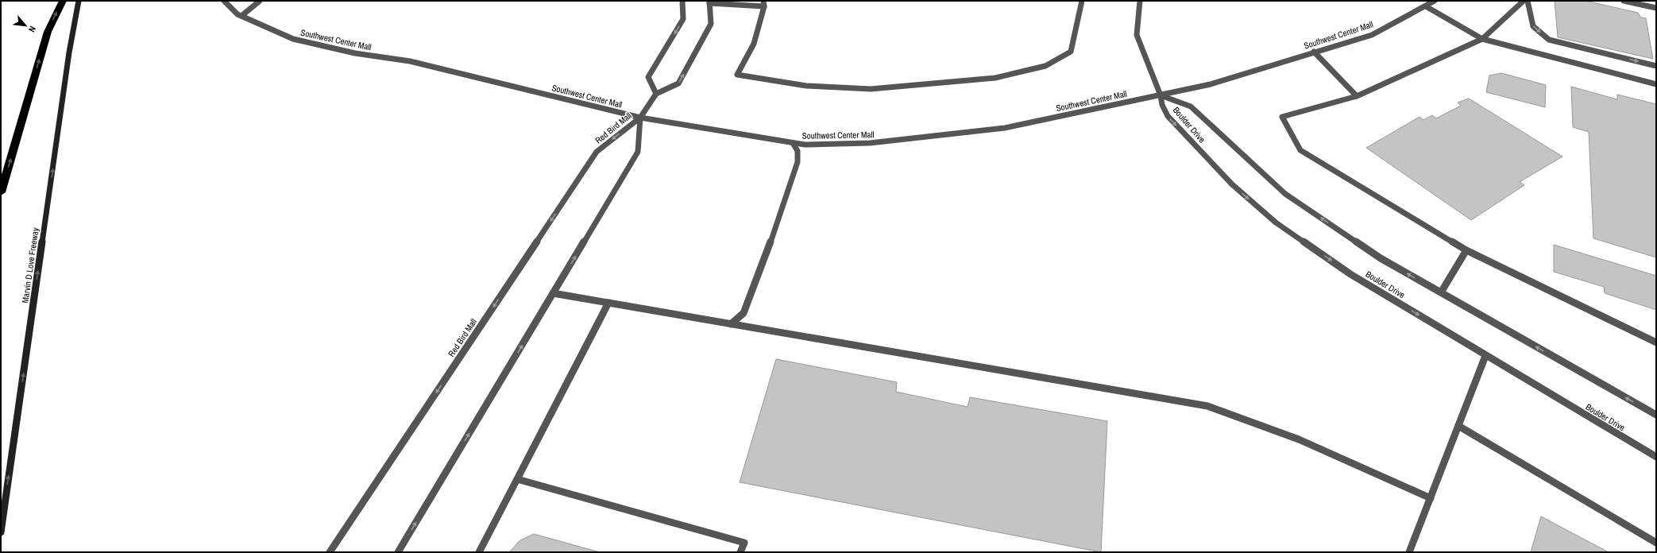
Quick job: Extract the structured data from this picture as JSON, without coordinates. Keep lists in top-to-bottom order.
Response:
{
  "streets": {
    "main road": ["Marvin D Love Freeway"],
    "street": ["Southwest Center Mall", "Boulder Drive", "Red Bird Mall"]
  },
  "crossings": [
    ["Southwest Center Mall", "Boulder Drive"],
    ["Southwest Center Mall", "Red Bird Mall"]
  ],
  "one_way": ["Marvin D Love Freeway"],
  "north": "bottom right"
}
